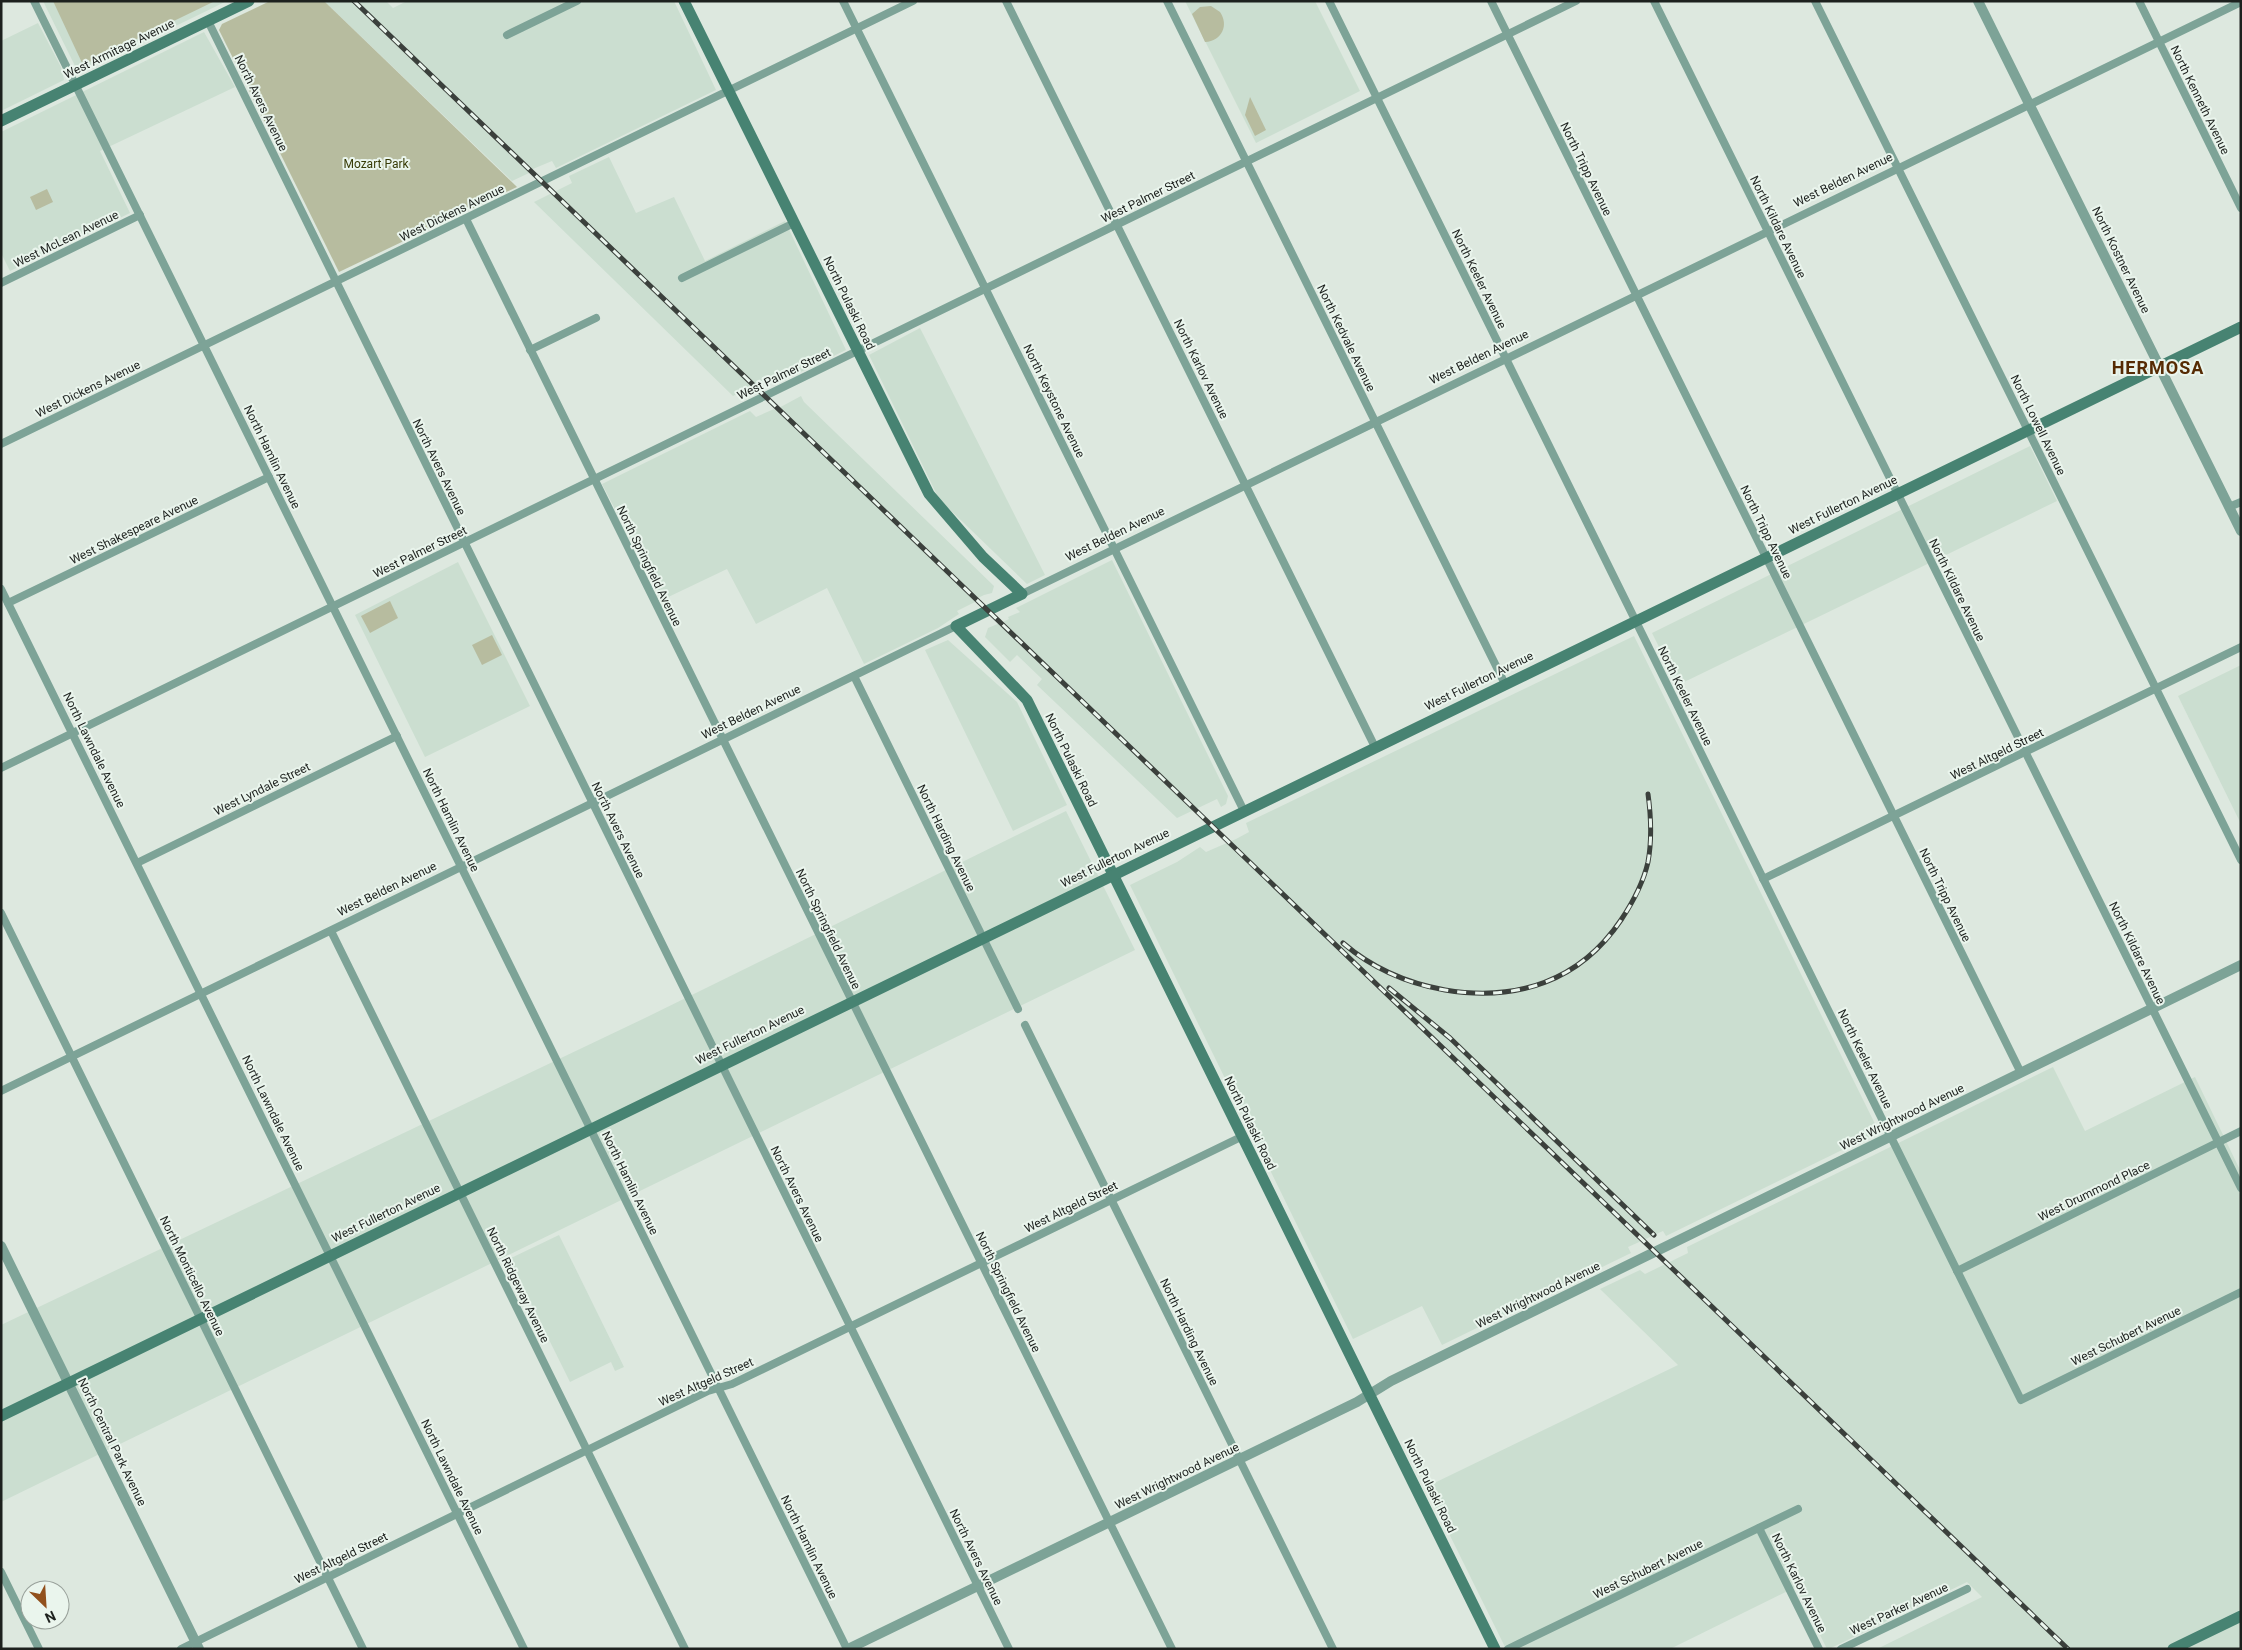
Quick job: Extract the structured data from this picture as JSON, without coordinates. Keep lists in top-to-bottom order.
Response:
{
  "streets": {
    "main road": [
      "West Armitage Avenue",
      "West Belden Avenue",
      "North Pulaski Road",
      "West Fullerton Avenue"
    ],
    "street": [
      "North Kenneth Avenue",
      "North Avers Avenue",
      "North Tripp Avenue",
      "West Palmer Street",
      "West Dickens Avenue",
      "North Kildare Avenue",
      "West McLean Avenue",
      "North Kostner Avenue",
      "North Keeler Avenue",
      "North Kedvale Avenue",
      "North Karlov Avenue",
      "North Keystone Avenue",
      "North Lowell Avenue",
      "North Hamlin Avenue",
      "West Shakespeare Avenue",
      "North Springfield Avenue",
      "North Lawndale Avenue",
      "West Altgeld Street",
      "West Lyndale Street",
      "North Harding Avenue",
      "West Wrightwood Avenue",
      "West Drummond Place",
      "North Monticello Avenue",
      "North Ridgeway Avenue",
      "West Schubert Avenue",
      "North Central Park Avenue",
      "West Parker Avenue"
    ]
  },
  "crossings": [
    ["West Armitage Avenue", "North Avers Avenue"],
    ["West Armitage Avenue", "North Hamlin Avenue"],
    ["North Kenneth Avenue", "West Belden Avenue"],
    ["North Avers Avenue", "West Belden Avenue"],
    ["North Avers Avenue", "West Palmer Street"],
    ["North Avers Avenue", "West Dickens Avenue"],
    ["North Avers Avenue", "West Fullerton Avenue"],
    ["North Avers Avenue", "West Altgeld Street"],
    ["North Avers Avenue", "West Wrightwood Avenue"],
    ["North Tripp Avenue", "West Belden Avenue"],
    ["North Tripp Avenue", "West Palmer Street"],
    ["North Tripp Avenue", "West Fullerton Avenue"],
    ["North Tripp Avenue", "West Altgeld Street"],
    ["North Tripp Avenue", "West Wrightwood Avenue"],
    ["West Belden Avenue", "North Kildare Avenue"],
    ["West Belden Avenue", "North Kostner Avenue"],
    ["West Belden Avenue", "North Keeler Avenue"],
    ["West Belden Avenue", "North Pulaski Road"],
    ["West Belden Avenue", "North Kedvale Avenue"],
    ["West Belden Avenue", "North Karlov Avenue"],
    ["West Belden Avenue", "North Keystone Avenue"],
    ["West Belden Avenue", "North Lowell Avenue"],
    ["West Belden Avenue", "North Hamlin Avenue"],
    ["West Belden Avenue", "North Springfield Avenue"],
    ["West Belden Avenue", "North Lawndale Avenue"],
    ["West Belden Avenue", "North Harding Avenue"],
    ["West Belden Avenue", "North Monticello Avenue"],
    ["West Belden Avenue", "North Ridgeway Avenue"],
    ["West Palmer Street", "North Keeler Avenue"],
    ["West Palmer Street", "North Pulaski Road"],
    ["West Palmer Street", "North Kedvale Avenue"],
    ["West Palmer Street", "North Karlov Avenue"],
    ["West Palmer Street", "North Keystone Avenue"],
    ["West Palmer Street", "North Hamlin Avenue"],
    ["West Palmer Street", "North Springfield Avenue"],
    ["West Palmer Street", "North Lawndale Avenue"],
    ["West Dickens Avenue", "North Pulaski Road"],
    ["West Dickens Avenue", "North Keystone Avenue"],
    ["West Dickens Avenue", "North Hamlin Avenue"],
    ["West Dickens Avenue", "North Springfield Avenue"],
    ["North Kildare Avenue", "West Fullerton Avenue"],
    ["North Kildare Avenue", "West Altgeld Street"],
    ["North Kildare Avenue", "West Wrightwood Avenue"],
    ["North Kildare Avenue", "West Drummond Place"],
    ["West McLean Avenue", "North Hamlin Avenue"],
    ["North Kostner Avenue", "West Fullerton Avenue"],
    ["North Keeler Avenue", "West Fullerton Avenue"],
    ["North Keeler Avenue", "West Altgeld Street"],
    ["North Keeler Avenue", "West Wrightwood Avenue"],
    ["North Keeler Avenue", "West Drummond Place"],
    ["North Keeler Avenue", "West Schubert Avenue"],
    ["North Pulaski Road", "West Fullerton Avenue"],
    ["North Pulaski Road", "West Altgeld Street"],
    ["North Pulaski Road", "West Wrightwood Avenue"],
    ["North Kedvale Avenue", "West Fullerton Avenue"],
    ["North Karlov Avenue", "West Fullerton Avenue"],
    ["North Karlov Avenue", "West Schubert Avenue"],
    ["North Keystone Avenue", "West Fullerton Avenue"],
    ["North Lowell Avenue", "West Fullerton Avenue"],
    ["North Lowell Avenue", "West Altgeld Street"],
    ["North Hamlin Avenue", "West Fullerton Avenue"],
    ["North Hamlin Avenue", "West Shakespeare Avenue"],
    ["North Hamlin Avenue", "West Altgeld Street"],
    ["North Hamlin Avenue", "West Lyndale Street"],
    ["North Hamlin Avenue", "West Wrightwood Avenue"],
    ["West Fullerton Avenue", "North Springfield Avenue"],
    ["West Fullerton Avenue", "North Lawndale Avenue"],
    ["West Fullerton Avenue", "North Harding Avenue"],
    ["West Fullerton Avenue", "North Monticello Avenue"],
    ["West Fullerton Avenue", "North Ridgeway Avenue"],
    ["West Fullerton Avenue", "North Central Park Avenue"],
    ["West Shakespeare Avenue", "North Lawndale Avenue"],
    ["North Springfield Avenue", "West Altgeld Street"],
    ["North Springfield Avenue", "West Wrightwood Avenue"],
    ["North Lawndale Avenue", "West Altgeld Street"],
    ["North Lawndale Avenue", "West Lyndale Street"],
    ["West Altgeld Street", "North Harding Avenue"],
    ["West Altgeld Street", "North Monticello Avenue"],
    ["West Altgeld Street", "North Ridgeway Avenue"],
    ["West Altgeld Street", "North Central Park Avenue"],
    ["North Harding Avenue", "West Wrightwood Avenue"]
  ],
  "districts": ["HERMOSA"],
  "parks": ["Mozart Park"],
  "north": "bottom right"
}
